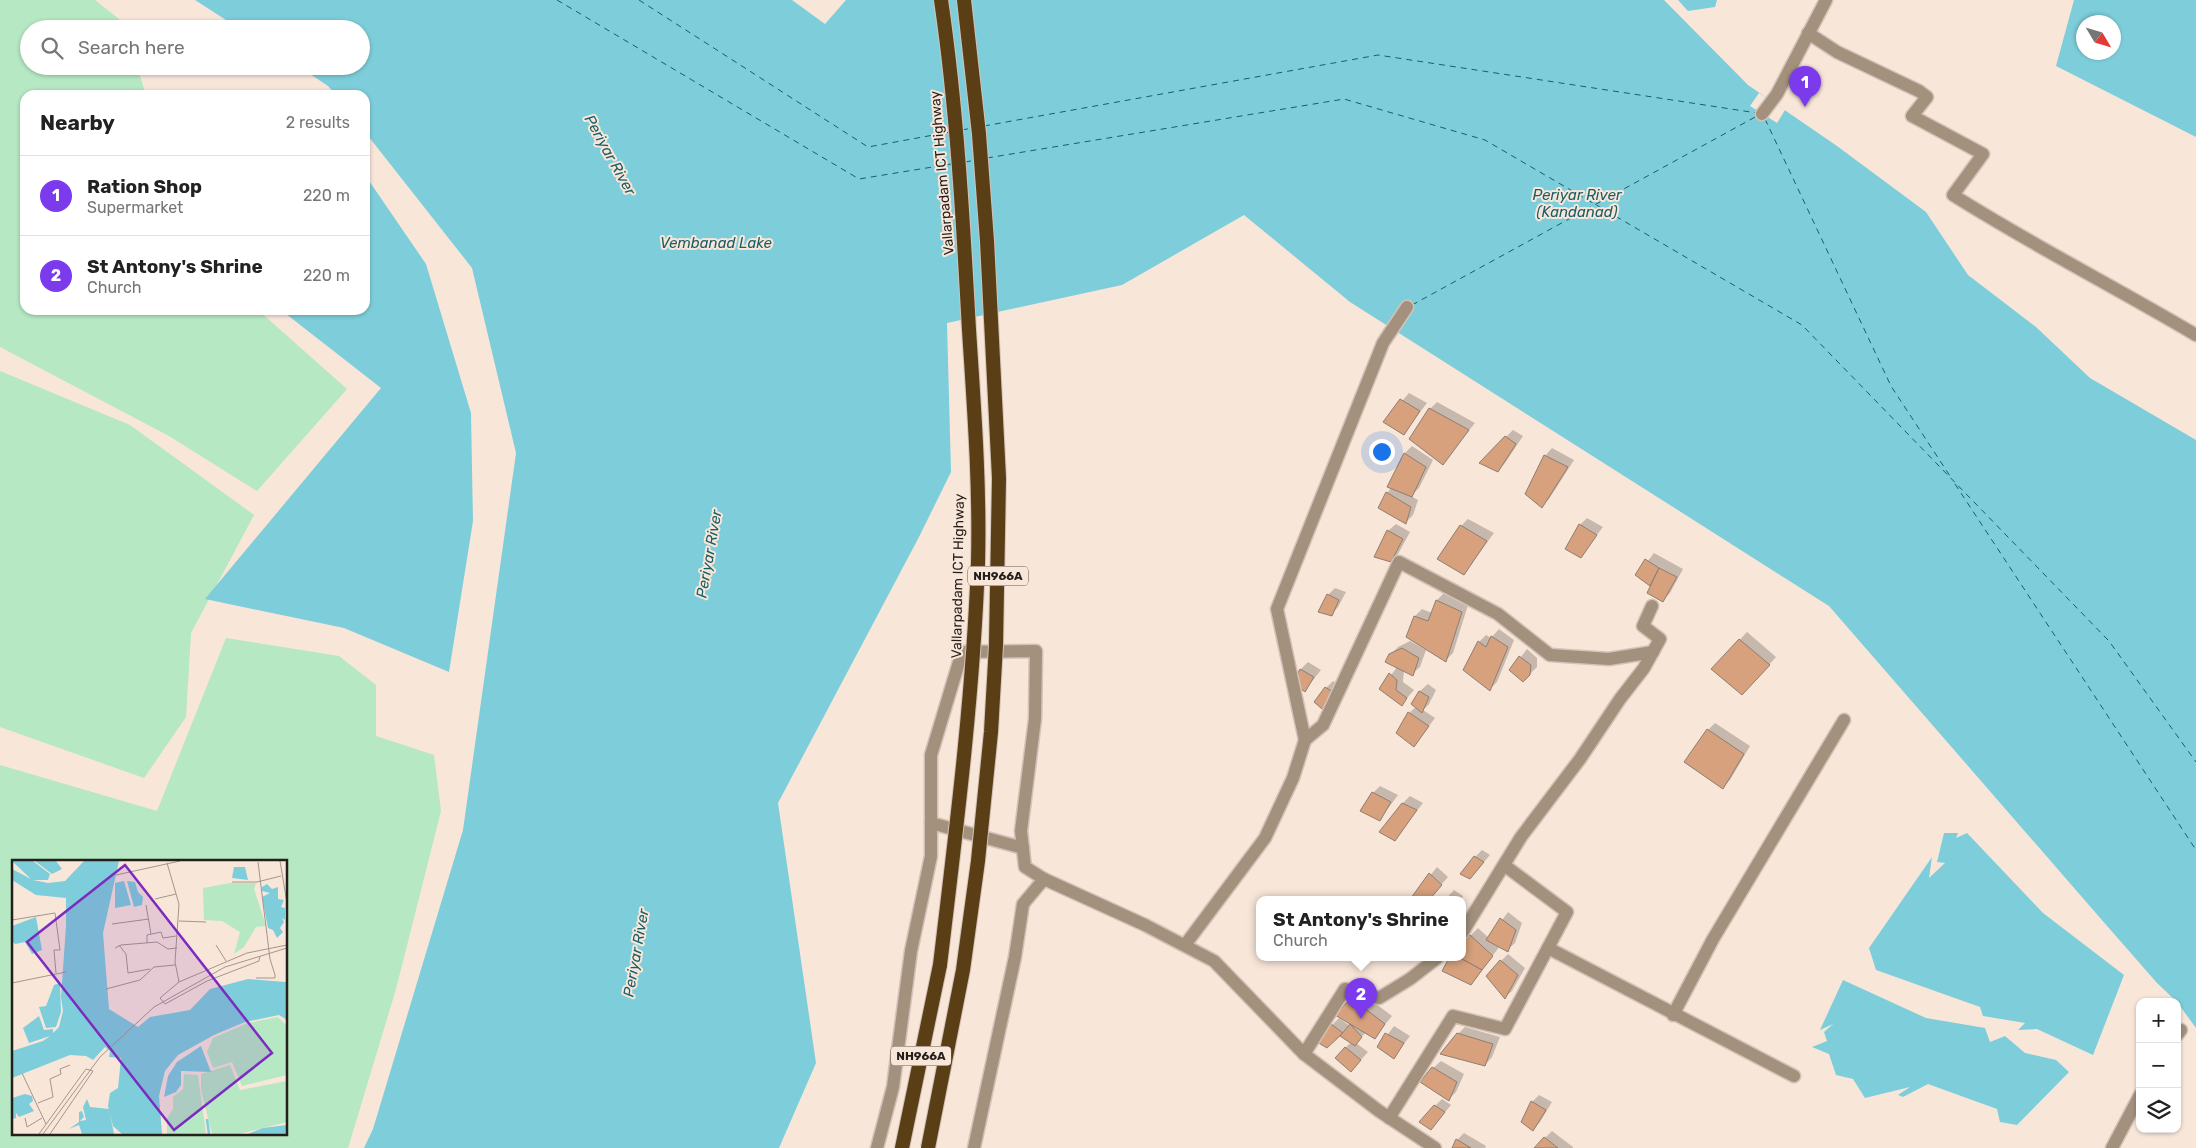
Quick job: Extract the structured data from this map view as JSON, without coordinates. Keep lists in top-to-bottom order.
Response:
{
  "streets": {
    "highway": ["Vallarpadam ICT Highway", "NH966A"]
  },
  "water": ["Periyar River", "Periyar River (Kandanad)", "Vembanad Lake"],
  "north": "bottom right",
  "page": {
    "search": "Search here",
    "pins": ["1", "2"],
    "heading": ["Nearby", "2 results"],
    "list": [
      {
        "mark": "1",
        "name": "Ration Shop",
        "note": "Supermarket",
        "value": "220 m"
      },
      {
        "mark": "2",
        "name": "St Antony's Shrine",
        "note": "Church",
        "value": "220 m"
      }
    ],
    "popup": ["St Antony's Shrine", "Church"],
    "map_buttons": ["+", "−"]
  }
}
